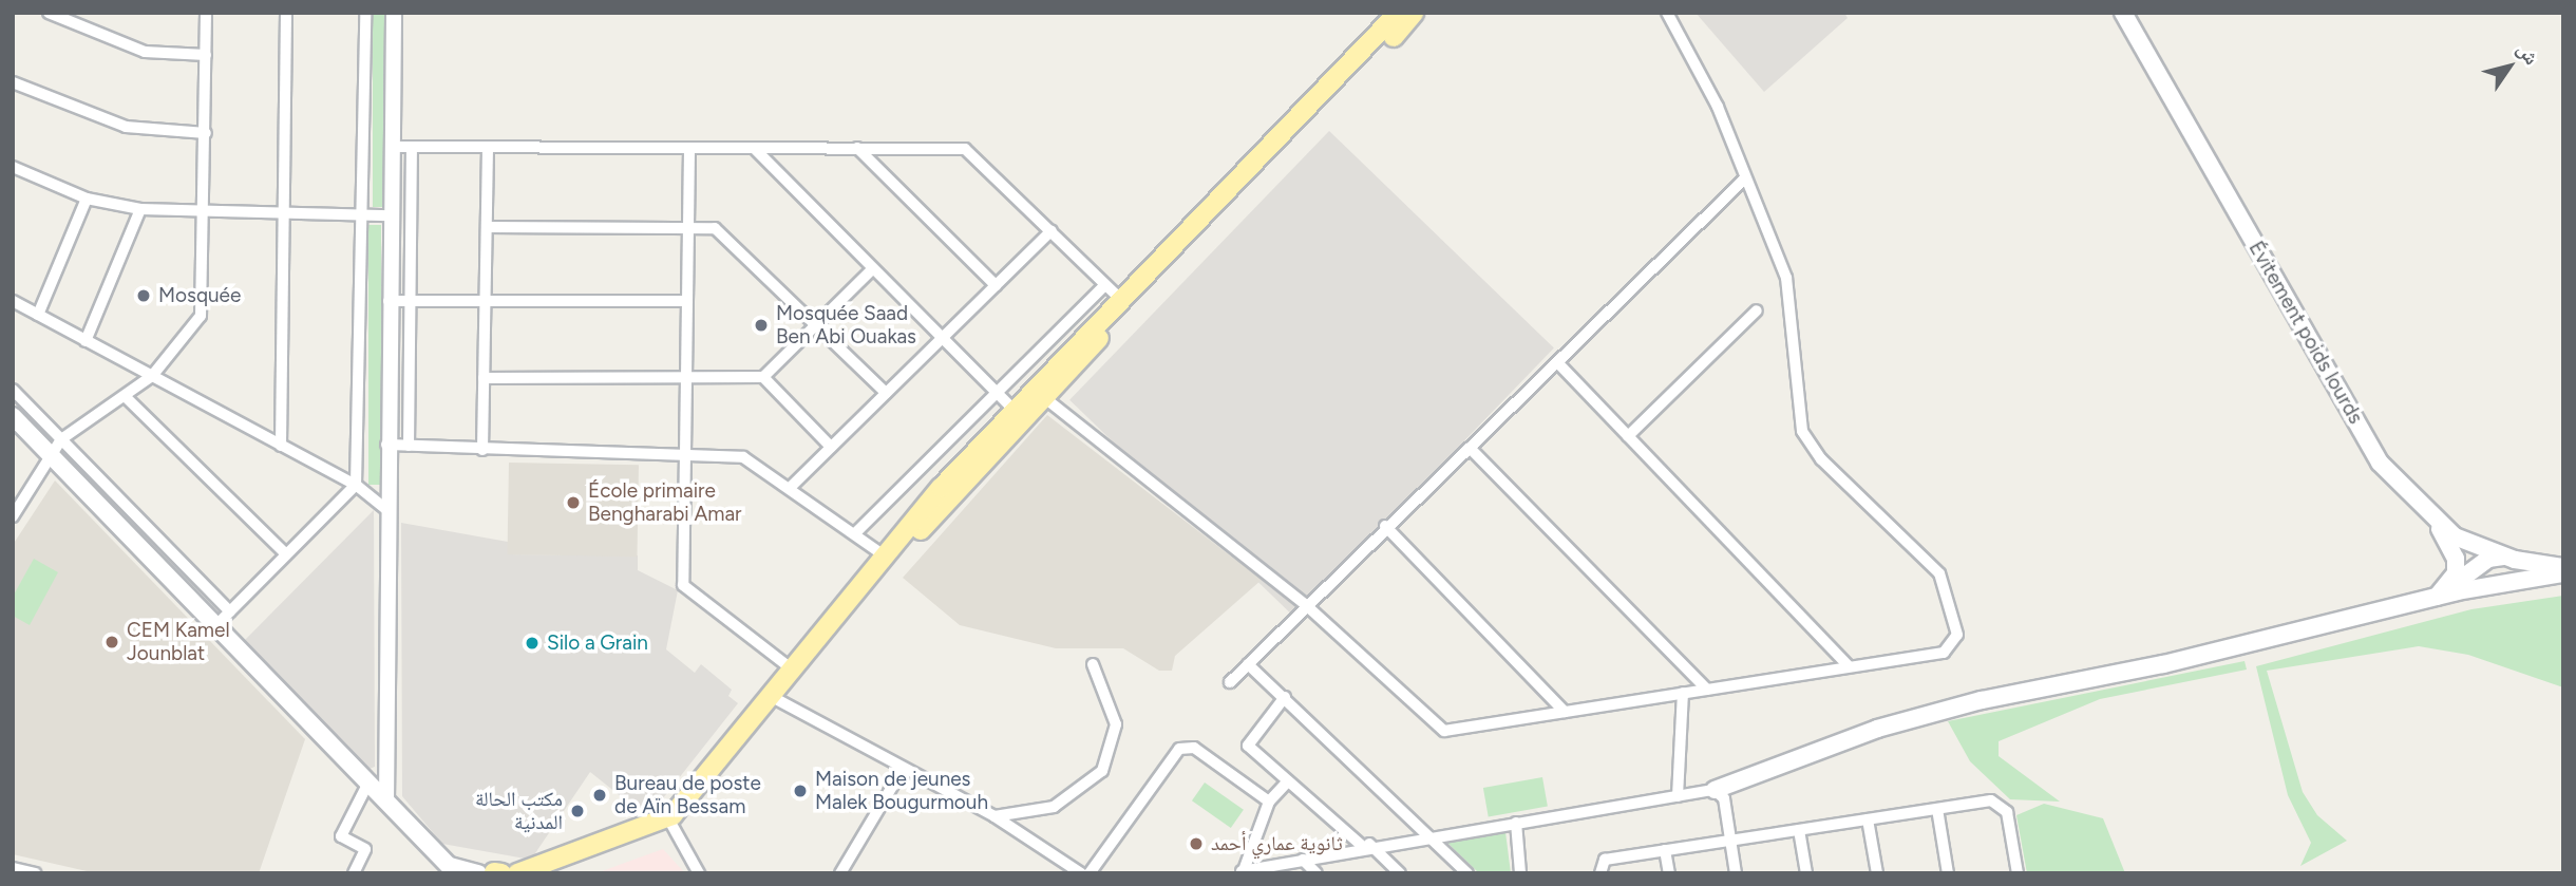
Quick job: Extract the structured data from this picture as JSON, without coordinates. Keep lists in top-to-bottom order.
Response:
{
  "streets": {
    "main road": ["Évitement poids lourds"]
  },
  "places": [
    "Mosquée",
    "Mosquée Saad Ben Abi Ouakas",
    "École primaire Bengharabi Amar",
    "CEM Kamel Jounblat",
    "Silo a Grain",
    "Maison de jeunes Malek Bougurmouh",
    "Bureau de poste de Aïn Bessam",
    "مكتب الحالة المدنية",
    "ثانوية عماري أحمد"
  ],
  "north": "top right"
}
